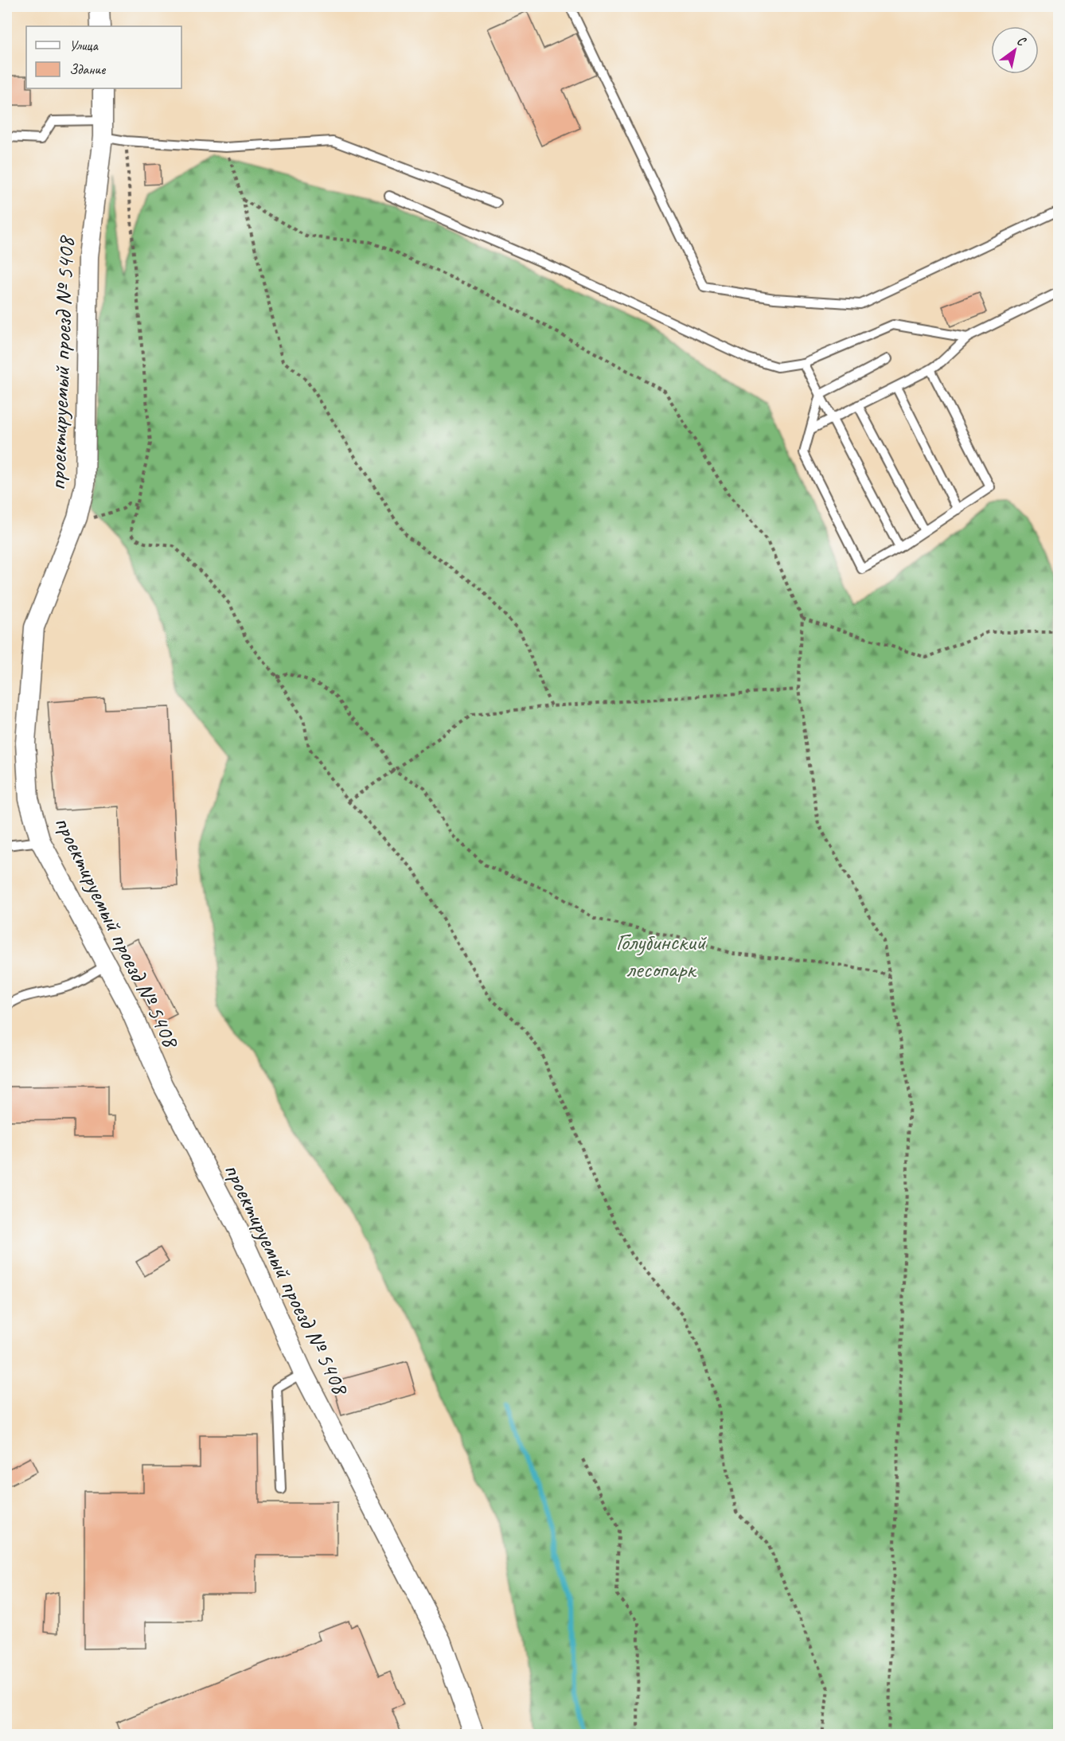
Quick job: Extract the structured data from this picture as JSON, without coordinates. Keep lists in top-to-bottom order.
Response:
{
  "streets": {
    "street": ["проектируемый проезд № 5408"]
  },
  "parks": ["Голубинский лесопарк"],
  "legend": ["Улица", "Здание"],
  "north": "top right"
}
